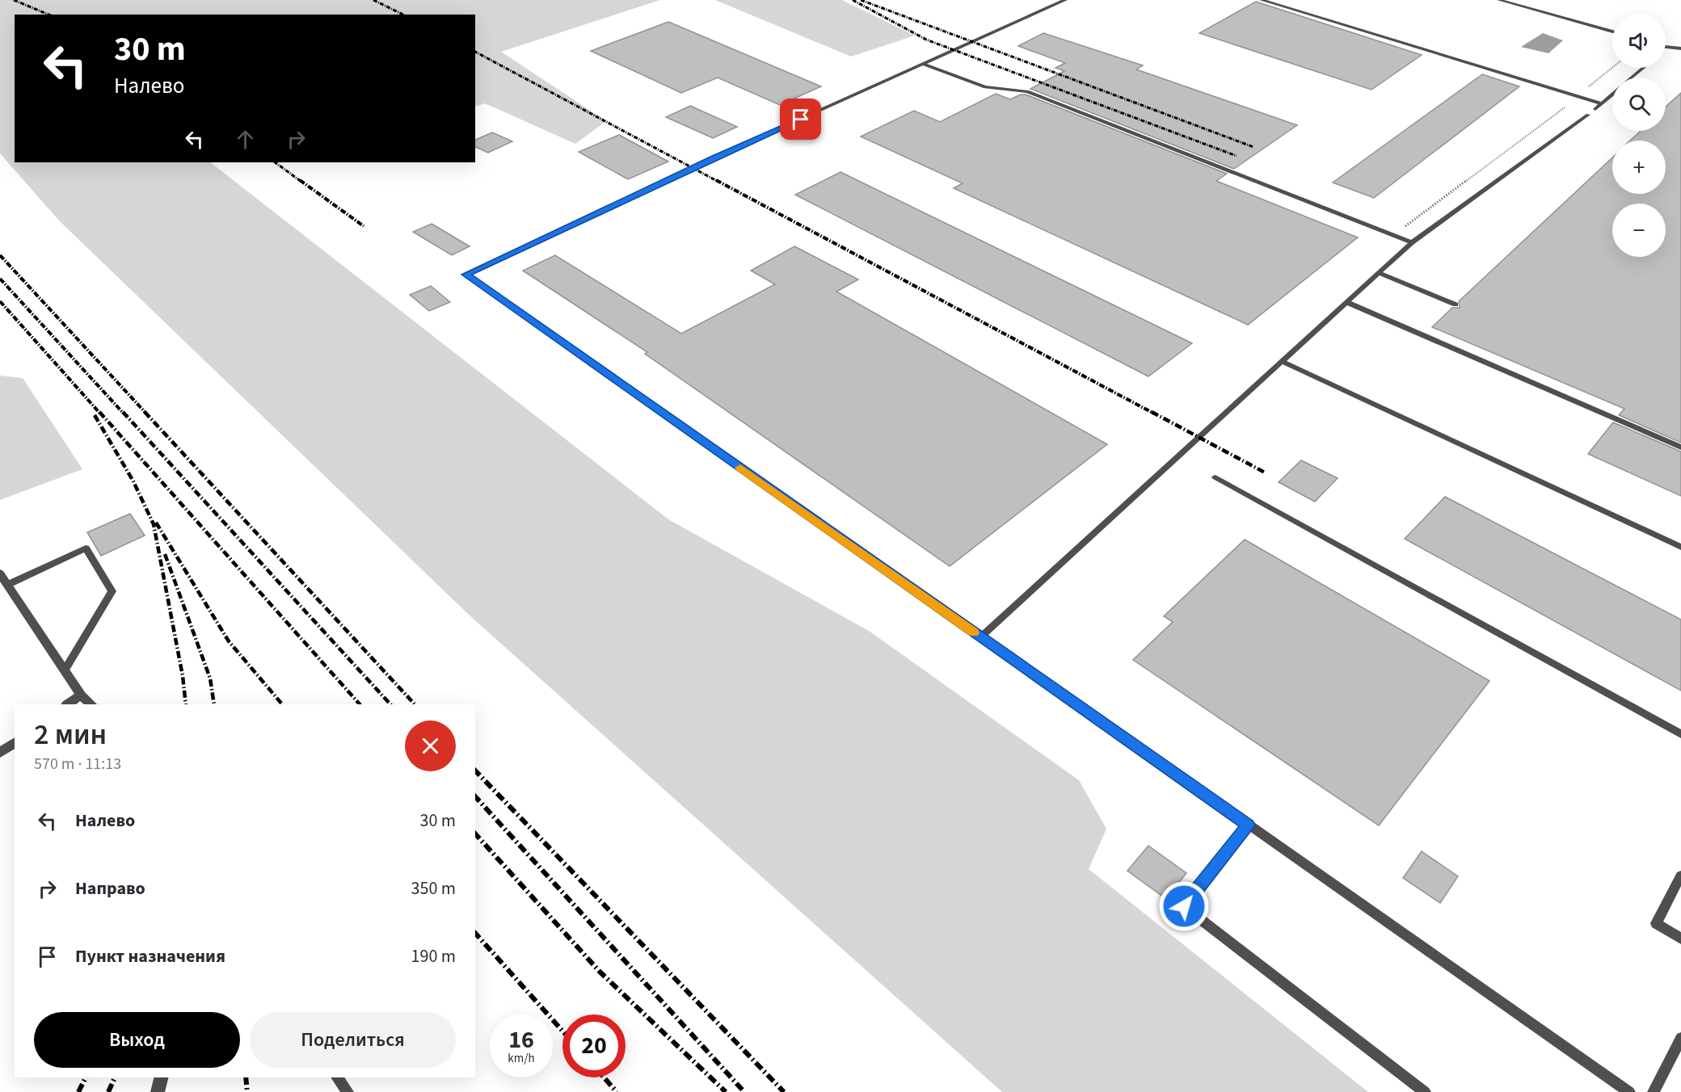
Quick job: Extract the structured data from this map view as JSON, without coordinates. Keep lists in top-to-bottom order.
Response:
{
  "page": {
    "map_buttons": ["+", "−"],
    "turn": ["30 m", "Налево"],
    "heading": ["2 мин", "570 m · 11:13"],
    "list": [
      {
        "name": "Налево",
        "value": "30 m"
      },
      {
        "name": "Направо",
        "value": "350 m"
      },
      {
        "name": "Пункт назначения",
        "value": "190 m"
      }
    ],
    "buttons": ["Выход", "Поделиться"],
    "speed": "16 km/h",
    "limit": "20"
  }
}
